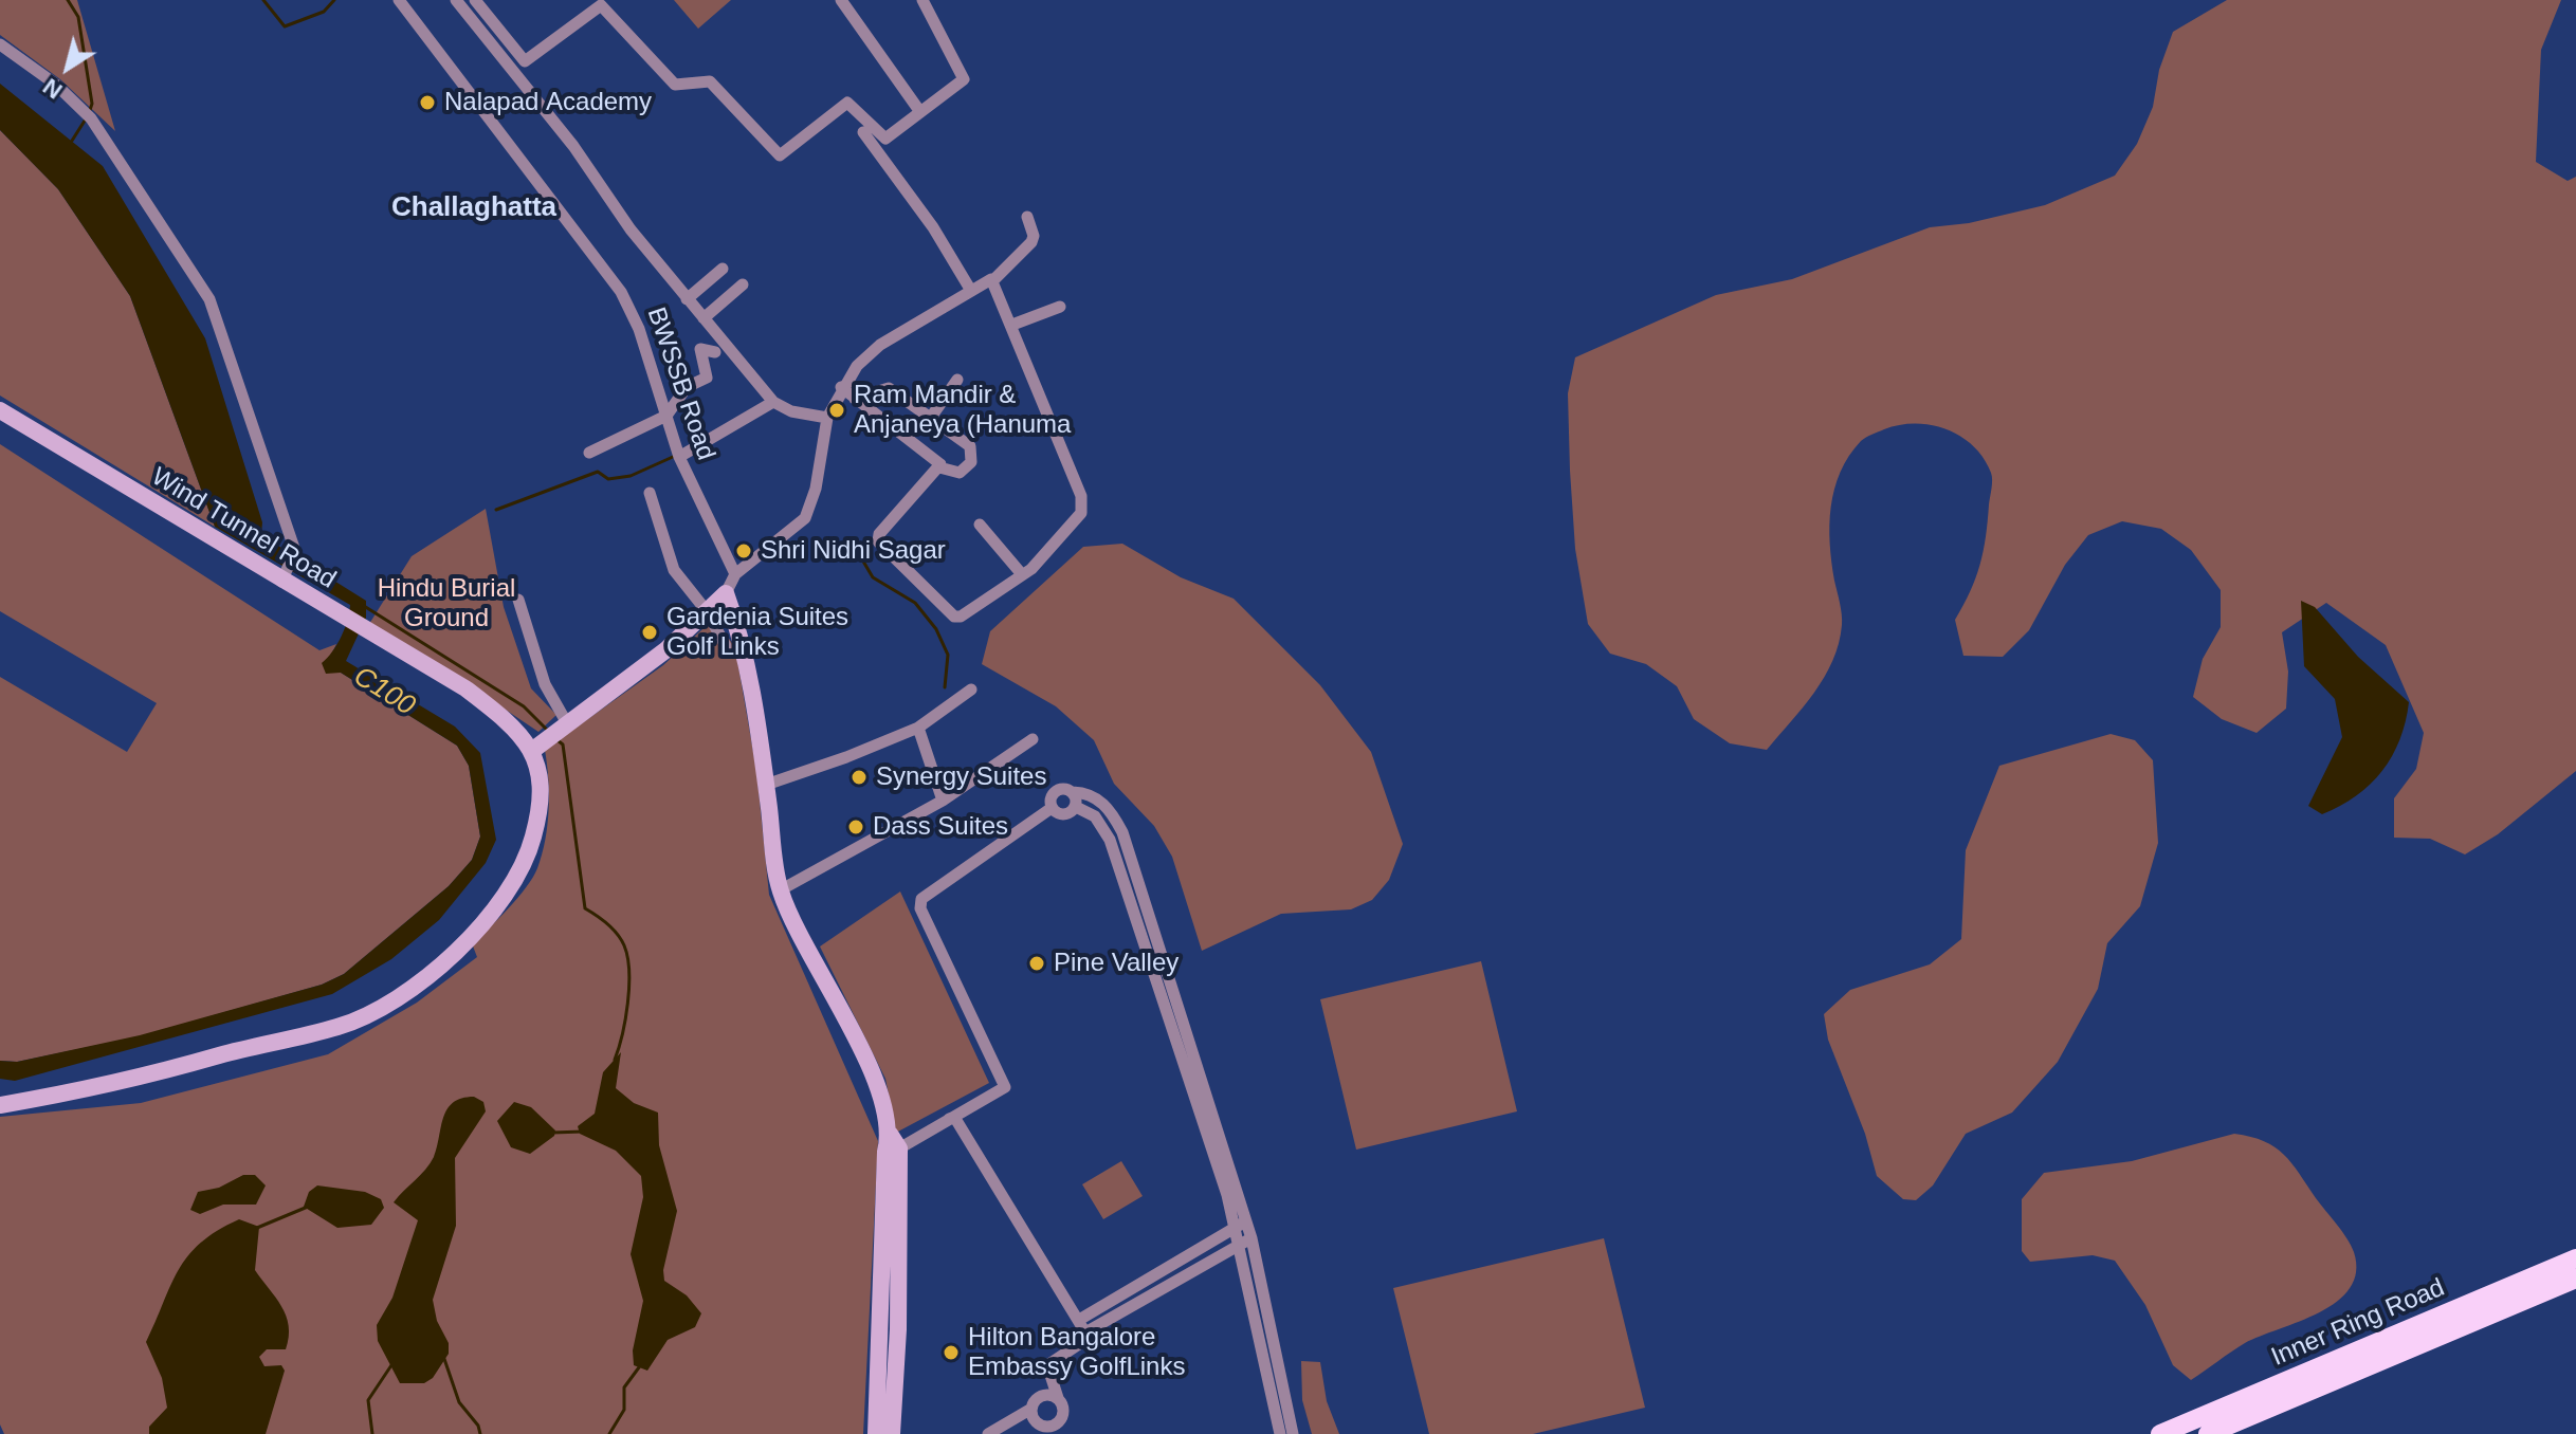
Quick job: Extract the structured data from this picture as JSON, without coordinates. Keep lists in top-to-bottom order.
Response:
{
  "streets": {
    "main road": ["Inner Ring Road"],
    "street": ["BWSSB Road", "Wind Tunnel Road"]
  },
  "districts": ["Challaghatta"],
  "water": ["C100"],
  "parks": ["Hindu Burial Ground"],
  "places": [
    "Nalapad Academy",
    "Ram Mandir & Anjaneya (Hanuma",
    "Shri Nidhi Sagar",
    "Gardenia Suites Golf Links",
    "Synergy Suites",
    "Dass Suites",
    "Pine Valley",
    "Hilton Bangalore Embassy GolfLinks"
  ],
  "north": "bottom left"
}
